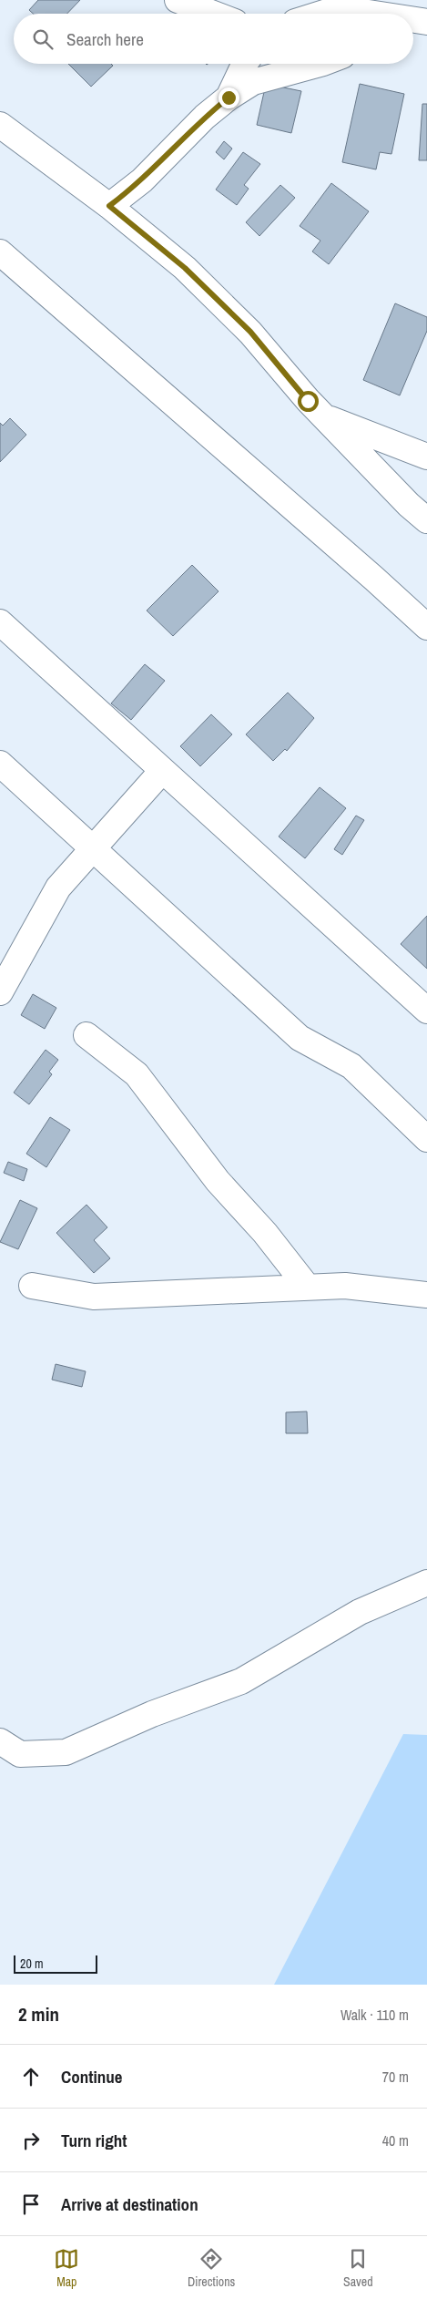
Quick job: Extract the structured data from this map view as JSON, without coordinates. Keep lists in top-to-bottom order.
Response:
{
  "scale_bar": "20 m",
  "page": {
    "search": "Search here",
    "scale": "20 m",
    "heading": ["2 min", "Walk · 110 m"],
    "list": [
      ["Continue", "70 m"],
      ["Turn right", "40 m"],
      "Arrive at destination"
    ],
    "nav": ["Map", "Directions", "Saved"]
  }
}
